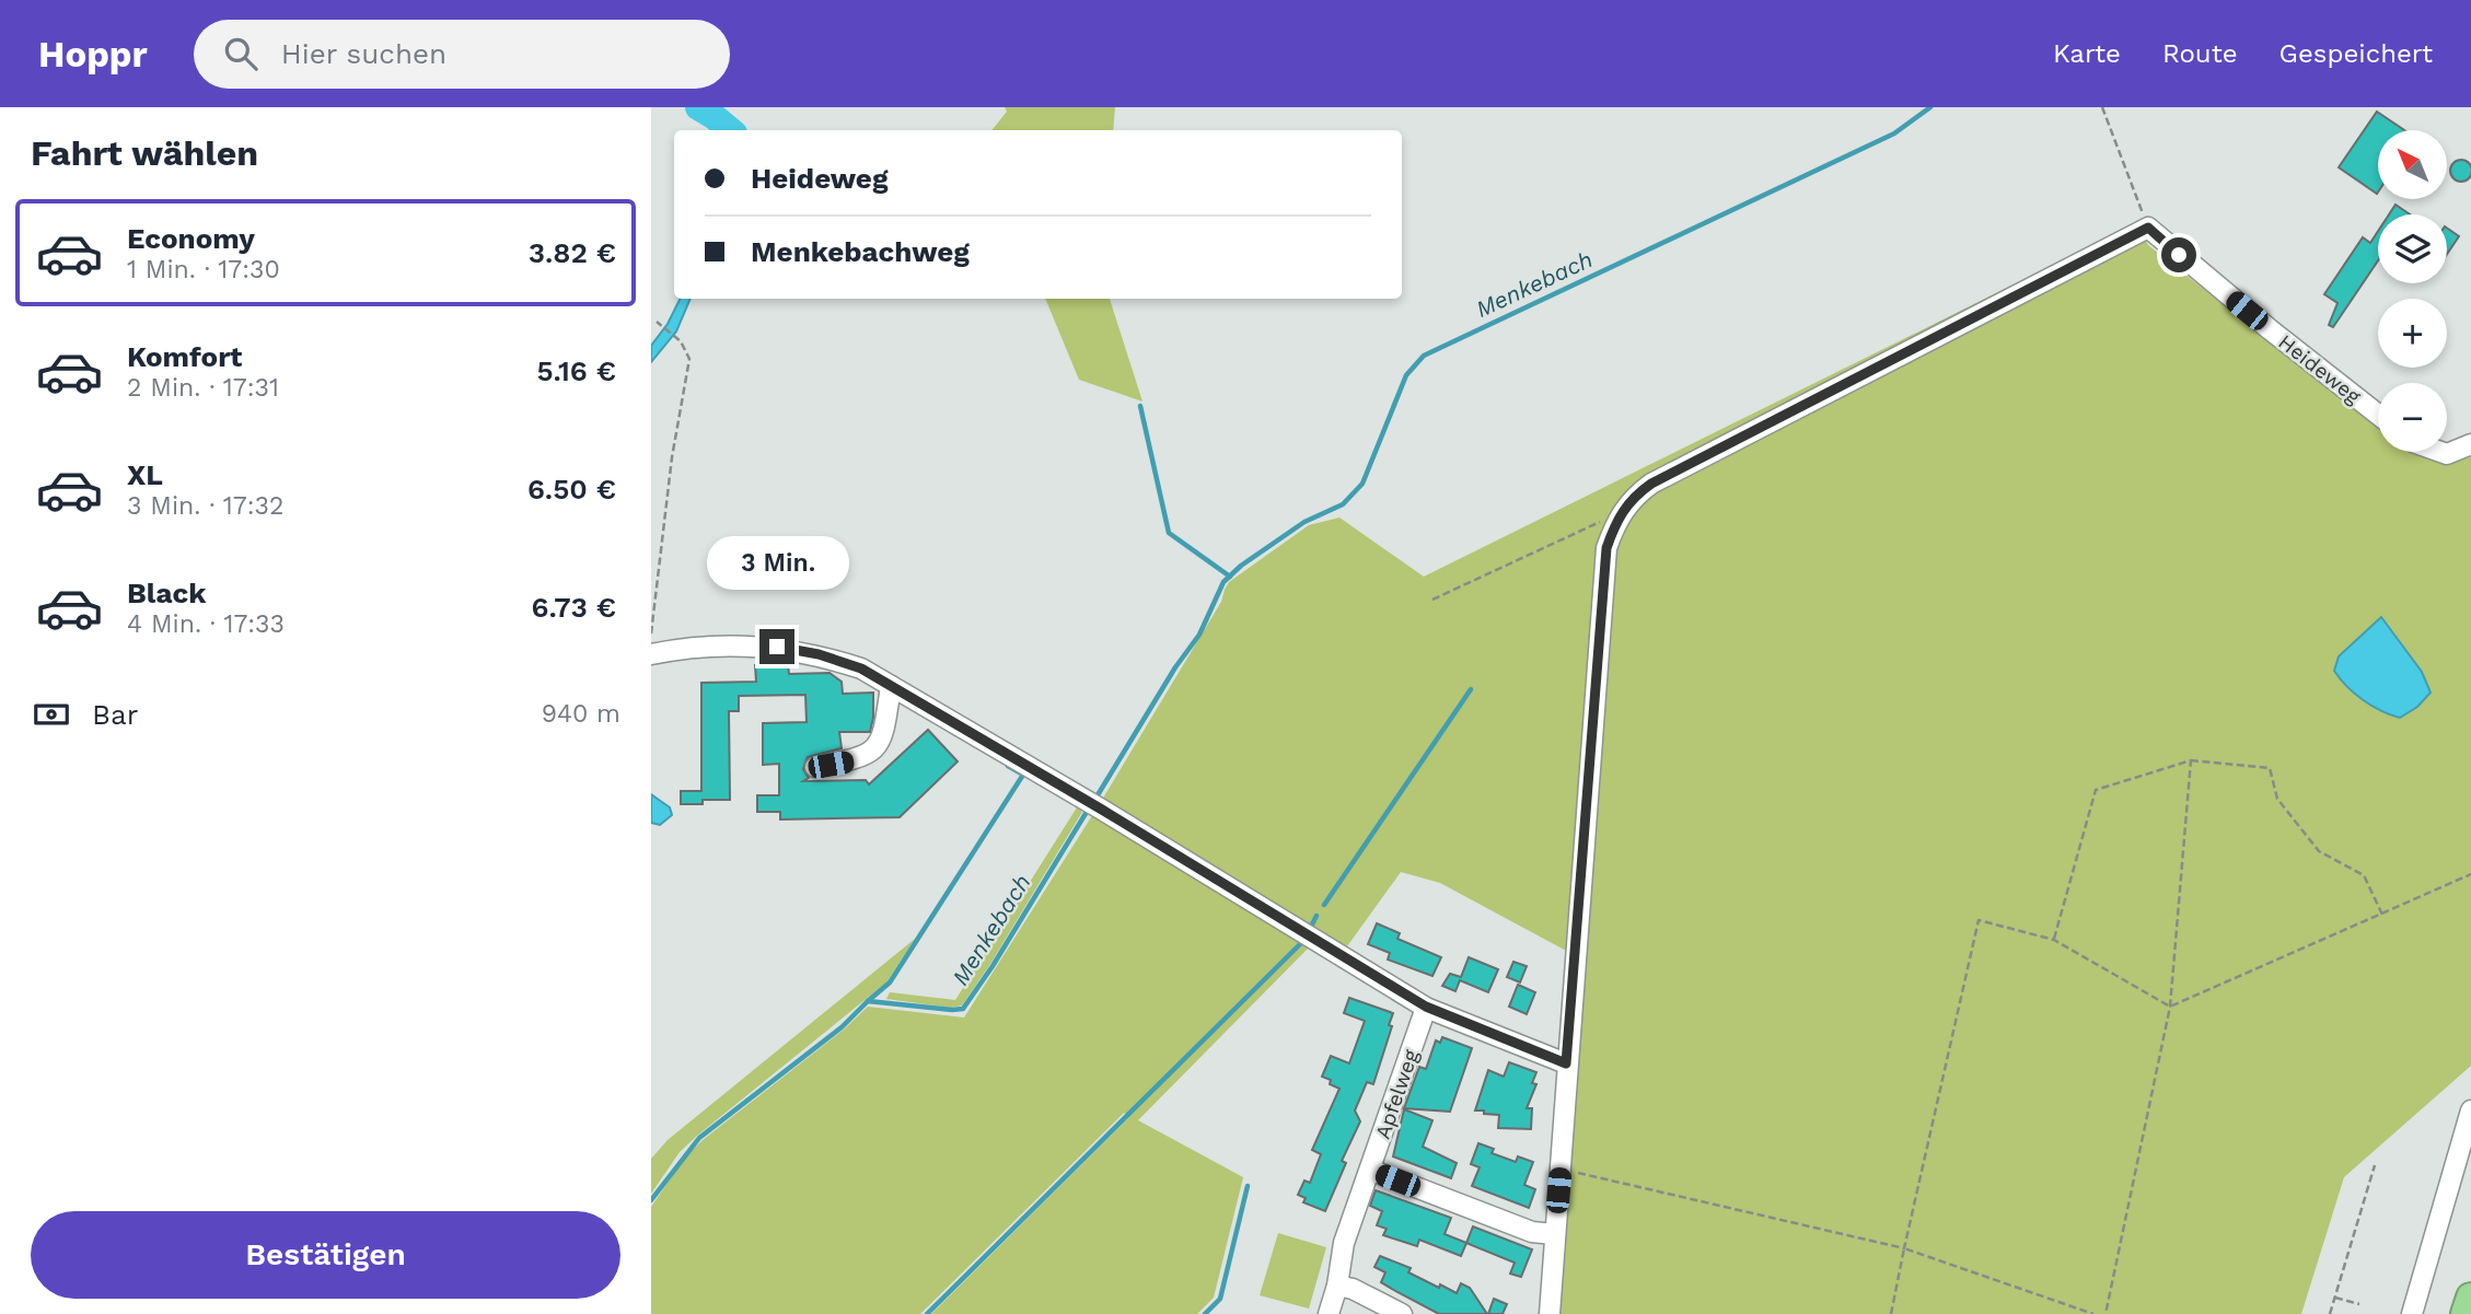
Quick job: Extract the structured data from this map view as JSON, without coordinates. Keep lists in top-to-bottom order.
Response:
{
  "streets": {
    "street": ["Heideweg", "Apfelweg"]
  },
  "water": ["Menkebach"],
  "north": "top left",
  "page": {
    "header": "Hoppr",
    "search": "Hier suchen",
    "nav": ["Karte", "Route", "Gespeichert"],
    "heading": "Fahrt wählen",
    "map_buttons": ["+", "−"],
    "banner": ["Heideweg", "Menkebachweg"],
    "list": [
      {
        "name": "Economy",
        "note": "1 Min. · 17:30",
        "value": "3.82 €"
      },
      {
        "name": "Komfort",
        "note": "2 Min. · 17:31",
        "value": "5.16 €"
      },
      {
        "name": "XL",
        "note": "3 Min. · 17:32",
        "value": "6.50 €"
      },
      {
        "name": "Black",
        "note": "4 Min. · 17:33",
        "value": "6.73 €"
      }
    ],
    "bubble": "3 Min.",
    "pay": ["Bar", "940 m"],
    "buttons": "Bestätigen"
  }
}
